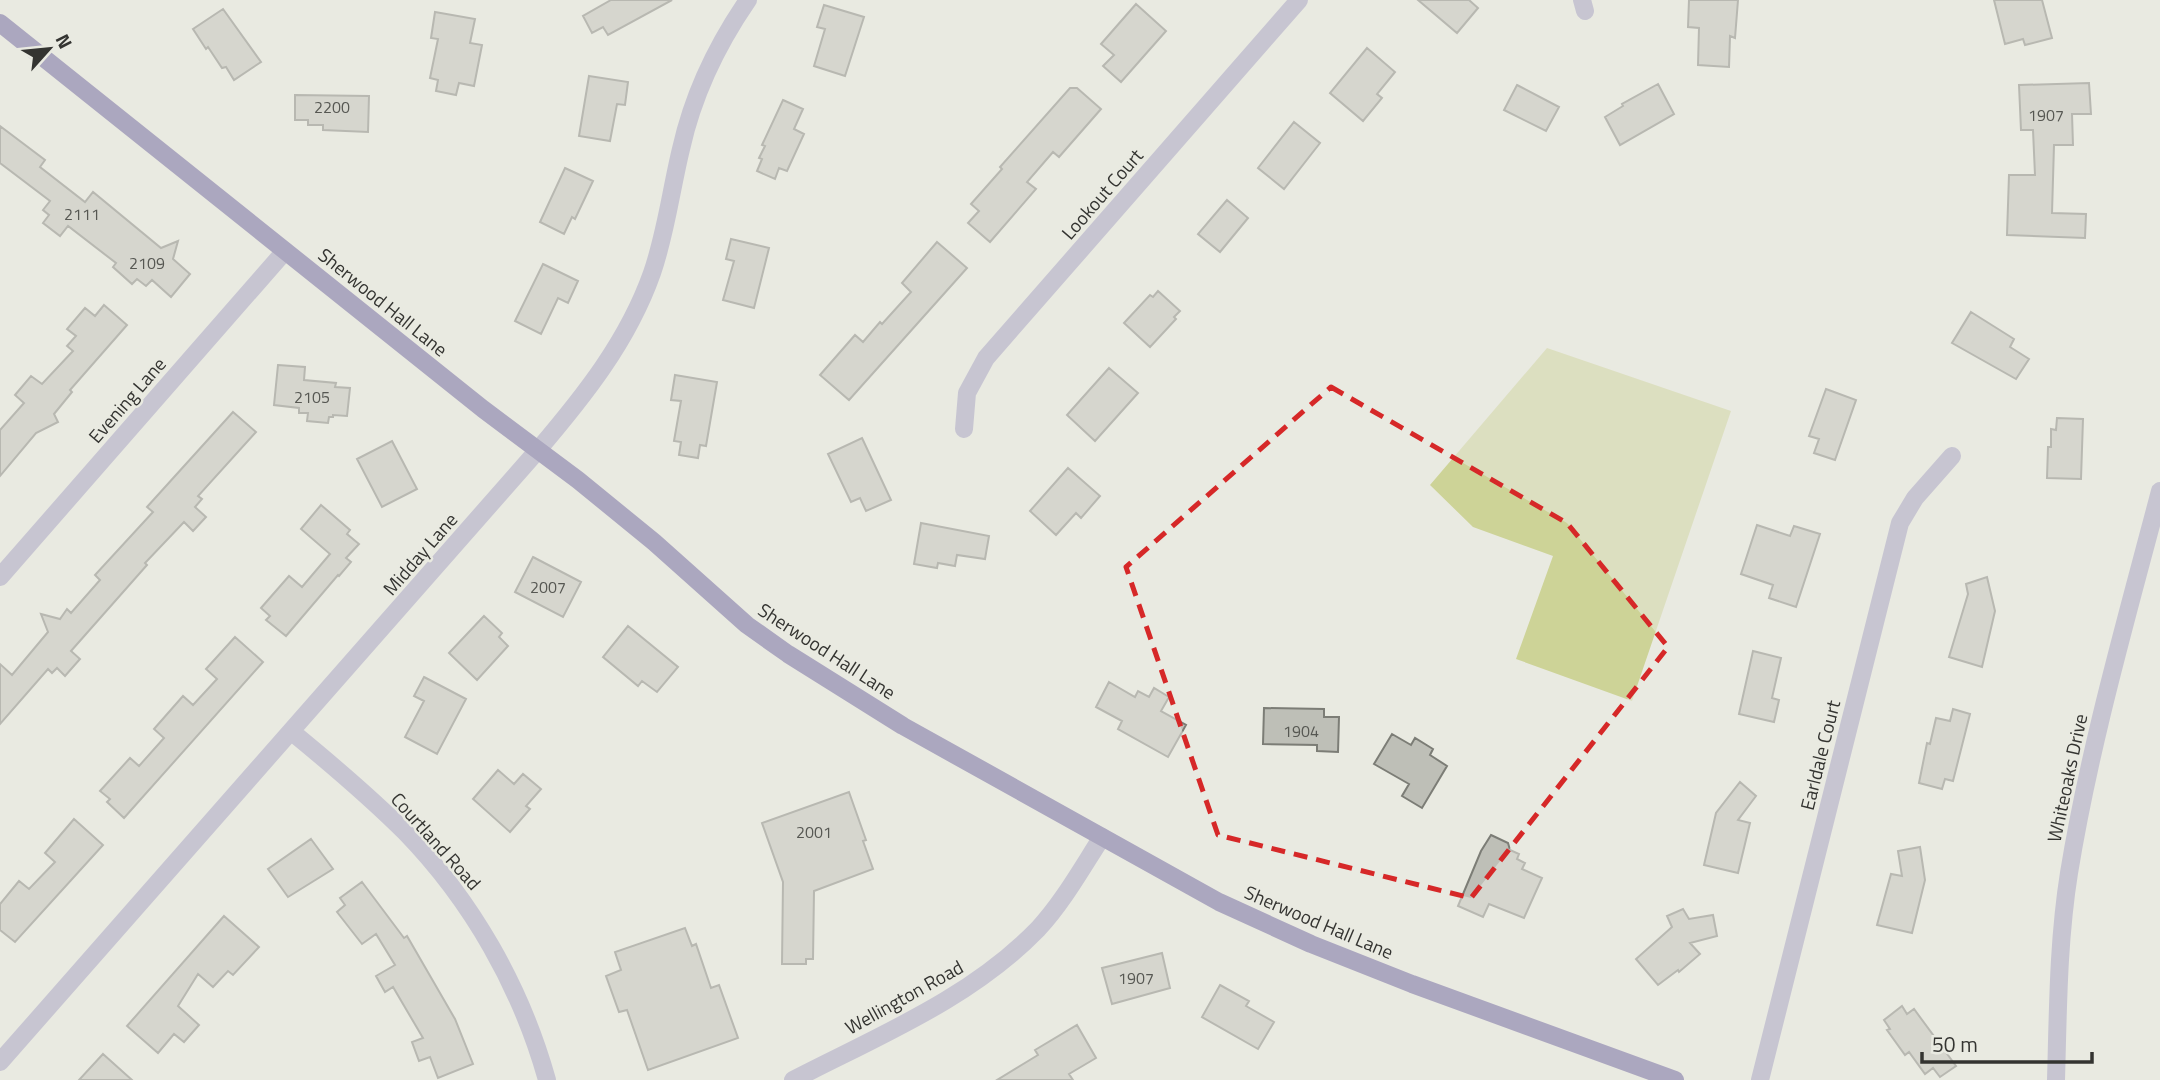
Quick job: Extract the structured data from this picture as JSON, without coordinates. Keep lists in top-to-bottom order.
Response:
{
  "streets": {
    "main road": ["Sherwood Hall Lane"],
    "street": [
      "Lookout Court",
      "Evening Lane",
      "Midday Lane",
      "Earldale Court",
      "Whiteoaks Drive",
      "Courtland Road",
      "Wellington Road"
    ]
  },
  "crossings": [
    ["Sherwood Hall Lane", "Evening Lane"],
    ["Sherwood Hall Lane", "Midday Lane"],
    ["Sherwood Hall Lane", "Wellington Road"],
    ["Midday Lane", "Courtland Road"]
  ],
  "house_numbers": [
    "2200",
    "1907",
    "2111",
    "2109",
    "2105",
    "2007",
    "1904",
    "2001",
    "1907"
  ],
  "scale_bar": "50 m",
  "north": "top right"
}
